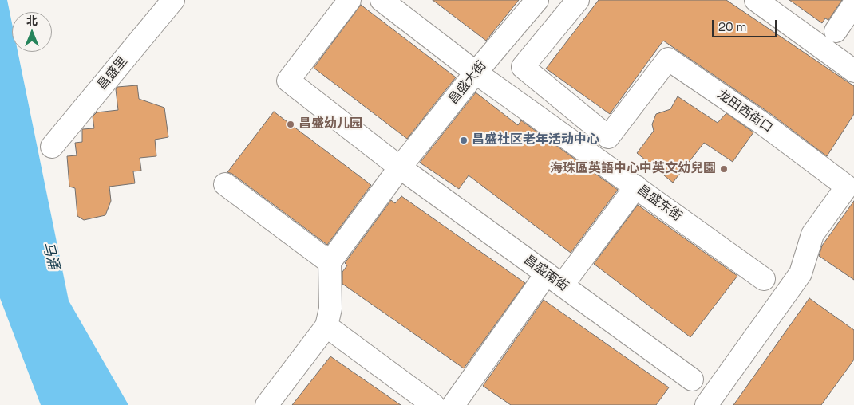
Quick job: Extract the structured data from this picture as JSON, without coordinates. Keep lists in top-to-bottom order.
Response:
{
  "streets": {
    "street": [
      "昌盛里",
      "昌盛大街",
      "龙田西街口",
      "昌盛东街",
      "昌盛南街"
    ]
  },
  "crossings": [
    ["昌盛大街", "昌盛东街"],
    ["昌盛大街", "昌盛南街"]
  ],
  "water": ["马涌"],
  "places": ["昌盛幼儿园", "昌盛社区老年活动中心", "海珠區英語中心中英文幼兒園"],
  "scale_bar": "20 m",
  "north": "top"
}
